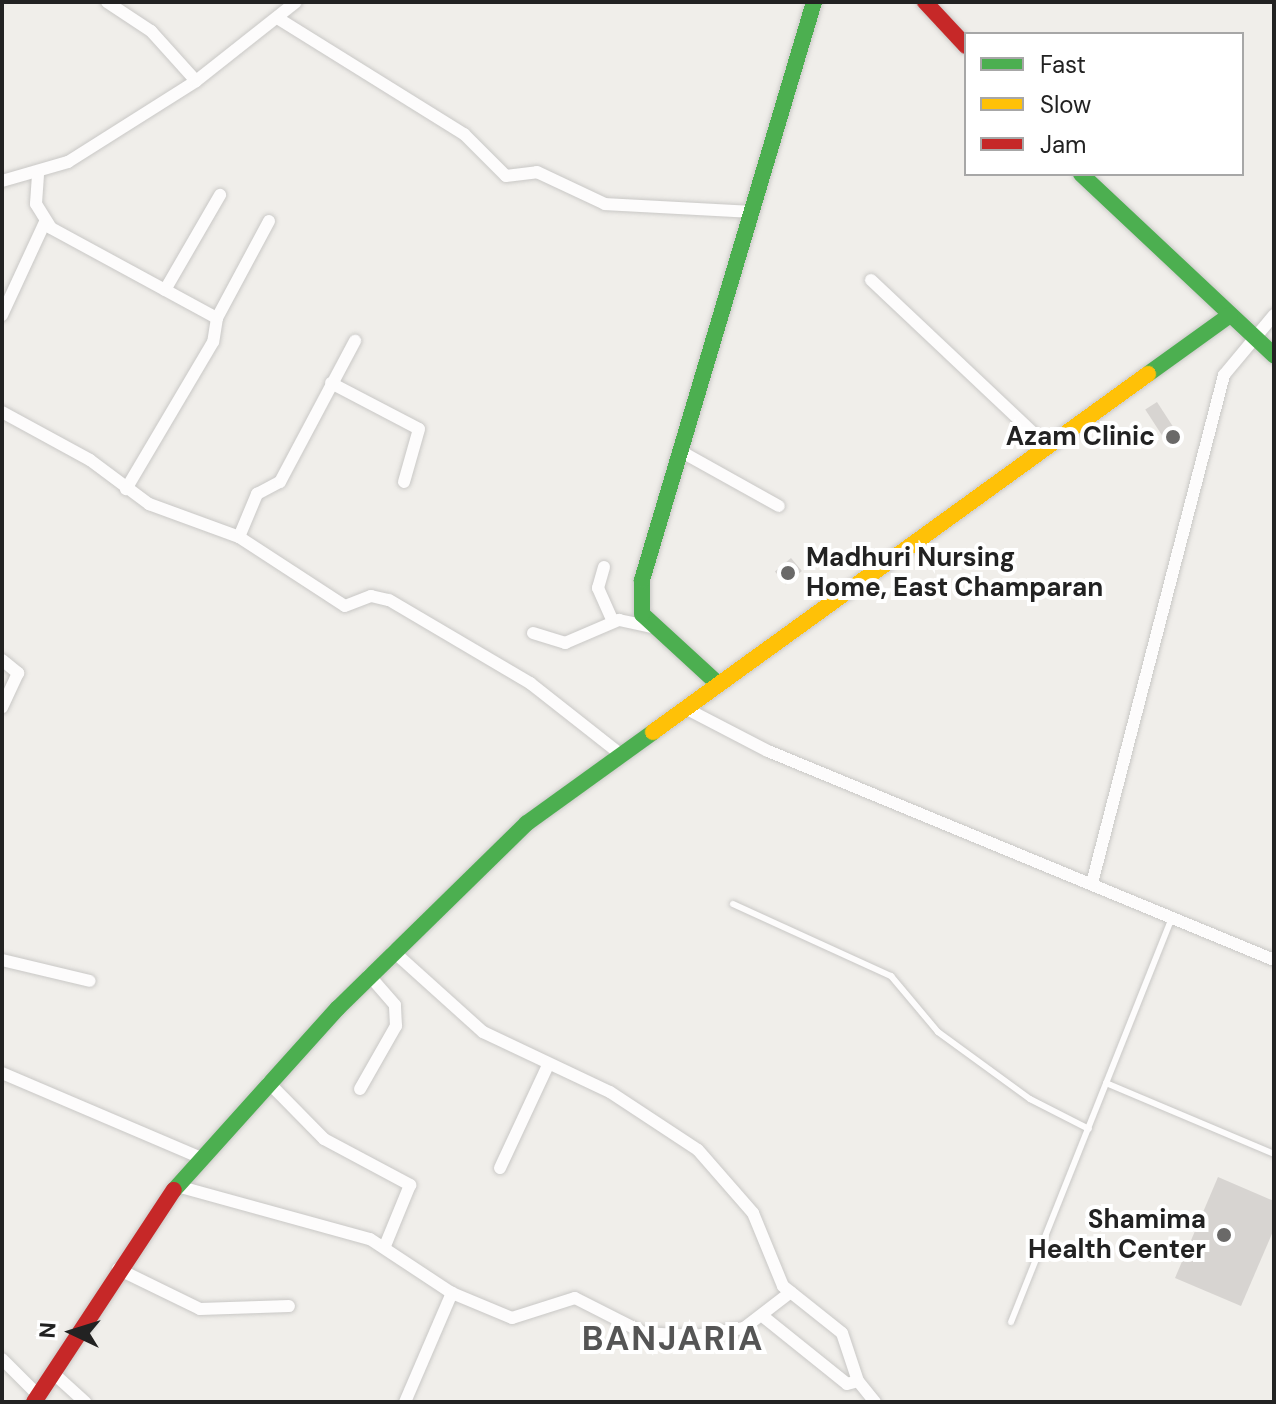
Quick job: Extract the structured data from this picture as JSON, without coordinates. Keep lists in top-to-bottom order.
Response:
{
  "districts": ["BANJARIA"],
  "places": ["Azam Clinic", "Madhuri Nursing Home, East Champaran", "Shamima Health Center"],
  "legend": ["Fast", "Slow", "Jam"],
  "north": "left"
}
